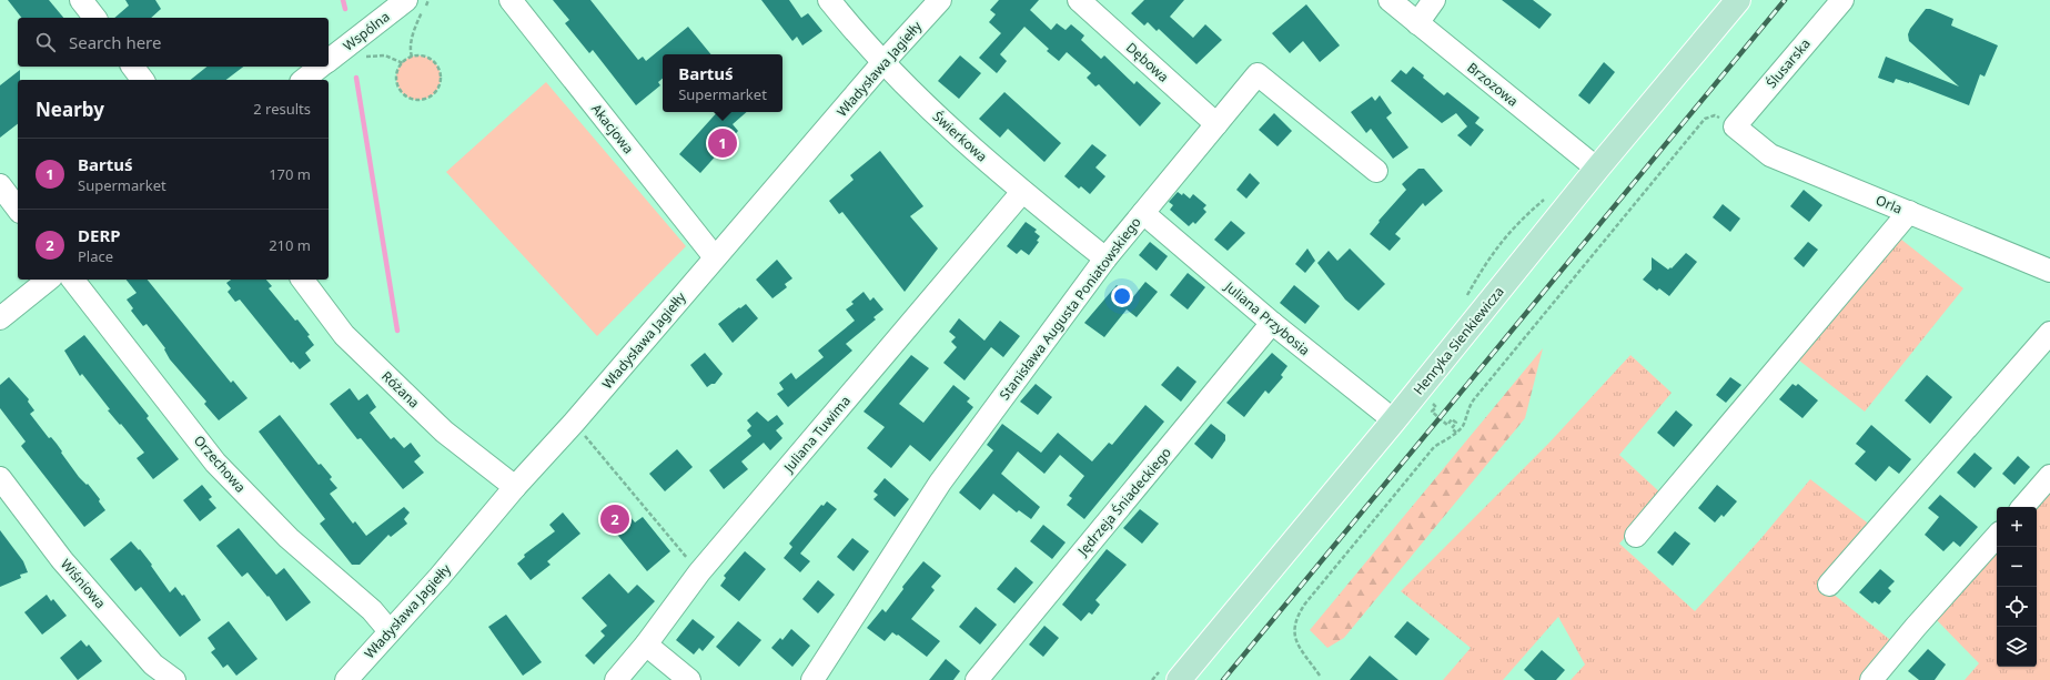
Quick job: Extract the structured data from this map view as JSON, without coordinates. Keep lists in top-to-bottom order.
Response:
{
  "streets": {
    "main road": ["Henryka Sienkiewicza"],
    "street": [
      "Wspólna",
      "Dębowa",
      "Ślusarska",
      "Władysława Jagiełły",
      "Brzozowa",
      "Akacjowa",
      "Świerkowa",
      "Orla",
      "Stanisława Augusta Poniatowskiego",
      "Juliana Przybosia",
      "Różana",
      "Juliana Tuwima",
      "Orzechowa",
      "Jędrzeja Śniadeckiego",
      "Wiśniowa"
    ]
  },
  "crossings": [
    ["Dębowa", "Stanisława Augusta Poniatowskiego"],
    ["Ślusarska", "Orla"],
    ["Władysława Jagiełły", "Akacjowa"],
    ["Władysława Jagiełły", "Świerkowa"],
    ["Władysława Jagiełły", "Różana"],
    ["Władysława Jagiełły", "Orzechowa"],
    ["Brzozowa", "Henryka Sienkiewicza"],
    ["Świerkowa", "Stanisława Augusta Poniatowskiego"],
    ["Świerkowa", "Juliana Tuwima"],
    ["Stanisława Augusta Poniatowskiego", "Juliana Przybosia"],
    ["Juliana Przybosia", "Henryka Sienkiewicza"],
    ["Juliana Przybosia", "Jędrzeja Śniadeckiego"]
  ],
  "page": {
    "search": "Search here",
    "popup": ["Bartuś", "Supermarket"],
    "heading": ["Nearby", "2 results"],
    "pins": ["1", "2"],
    "list": [
      {
        "mark": "1",
        "name": "Bartuś",
        "note": "Supermarket",
        "value": "170 m"
      },
      {
        "mark": "2",
        "name": "DERP",
        "note": "Place",
        "value": "210 m"
      }
    ],
    "map_buttons": ["+", "−"]
  }
}
